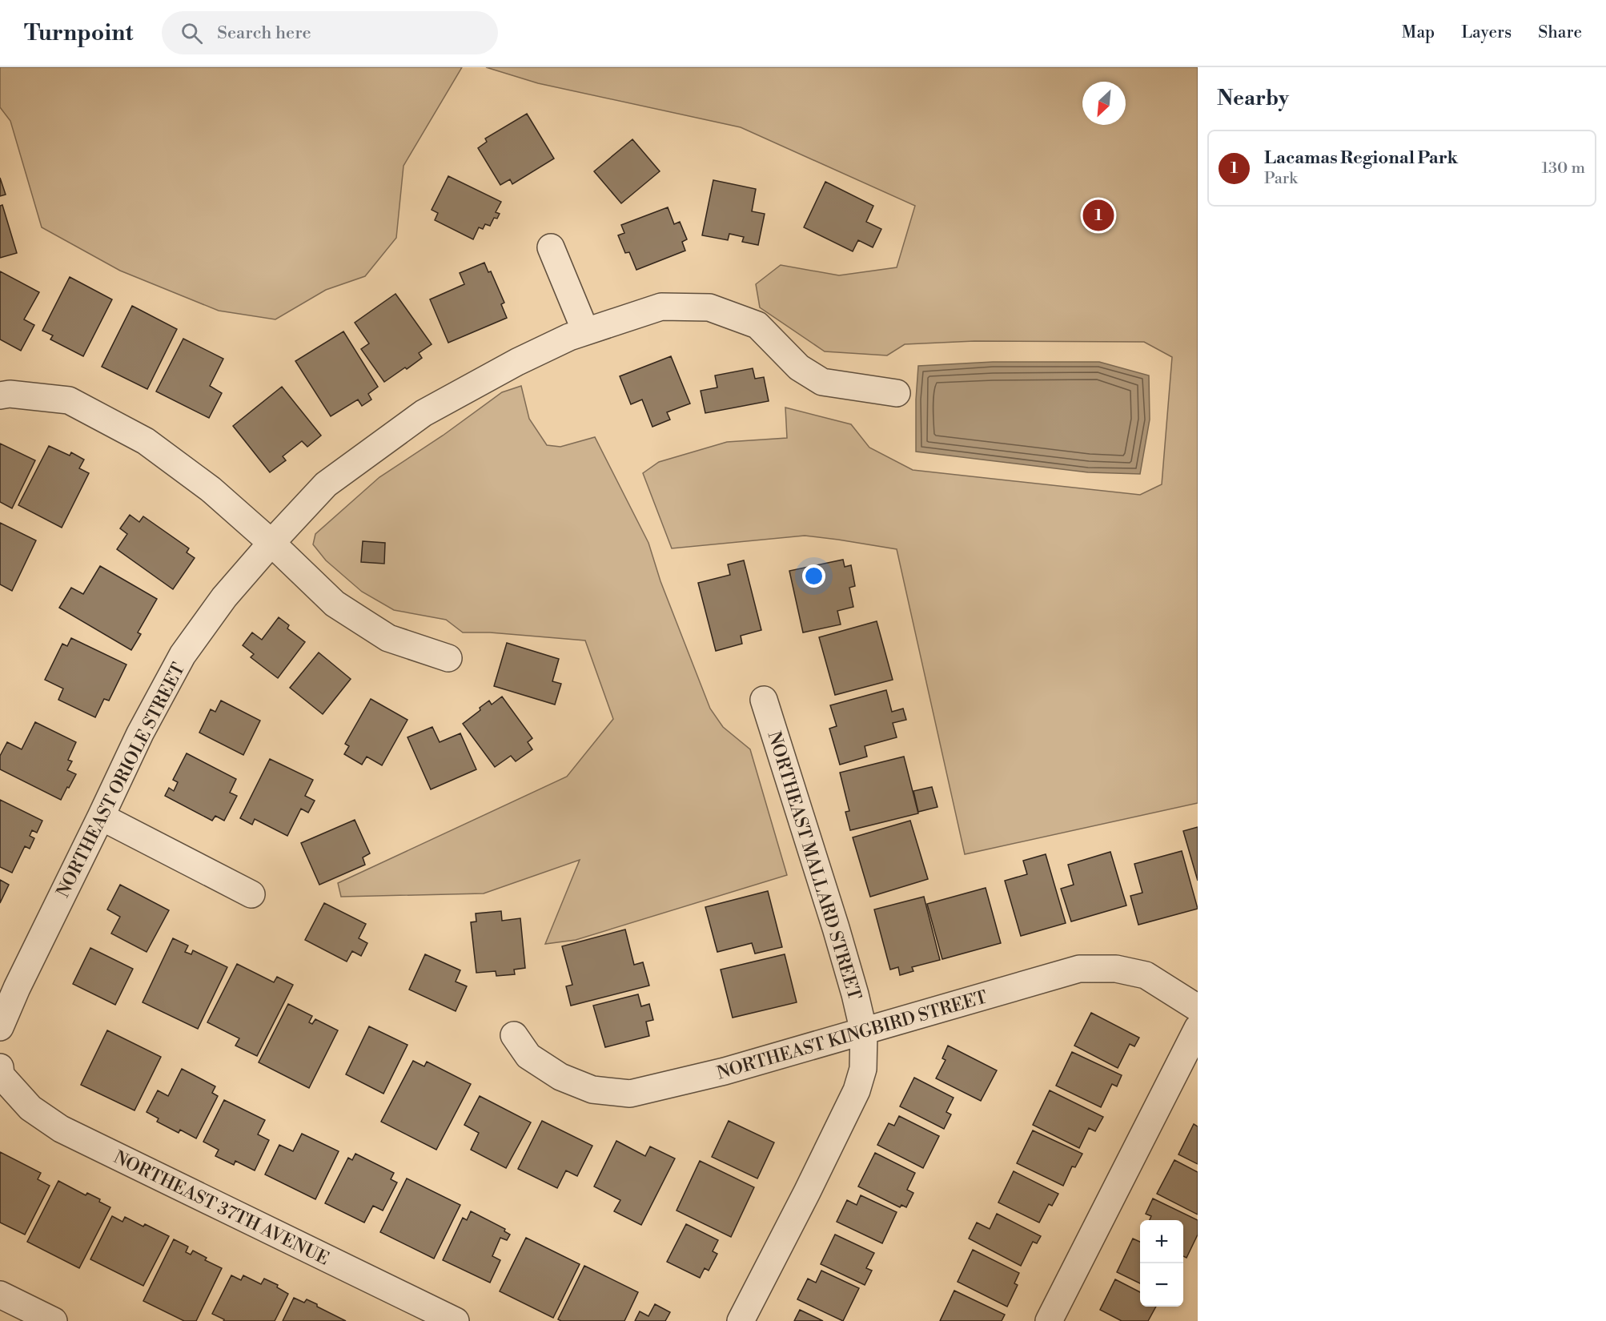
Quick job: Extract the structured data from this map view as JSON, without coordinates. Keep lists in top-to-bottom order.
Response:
{
  "streets": {
    "street": [
      "NORTHEAST ORIOLE STREET",
      "NORTHEAST MALLARD STREET",
      "NORTHEAST KINGBIRD STREET",
      "NORTHEAST 37TH AVENUE"
    ]
  },
  "crossings": [
    ["NORTHEAST MALLARD STREET", "NORTHEAST KINGBIRD STREET"]
  ],
  "north": "bottom left",
  "page": {
    "header": "Turnpoint",
    "search": "Search here",
    "nav": ["Map", "Layers", "Share"],
    "heading": "Nearby",
    "list": [
      {
        "mark": "1",
        "name": "Lacamas Regional Park",
        "note": "Park",
        "value": "130 m"
      }
    ],
    "pins": "1",
    "map_buttons": ["+", "−"]
  }
}
